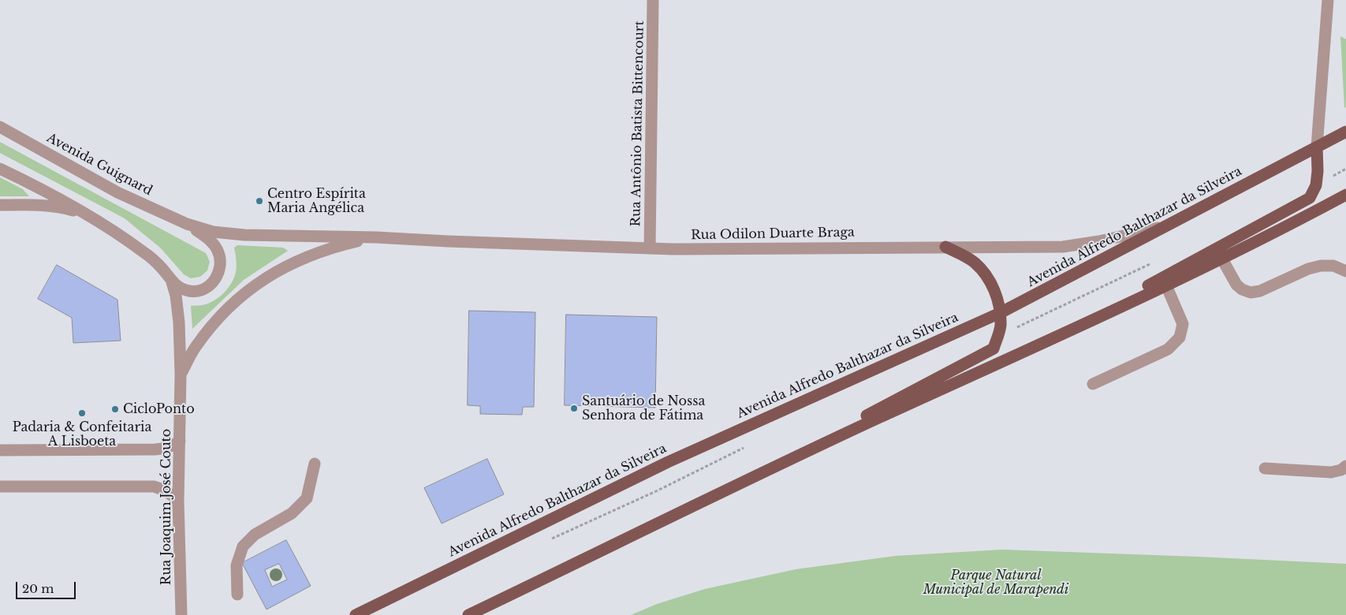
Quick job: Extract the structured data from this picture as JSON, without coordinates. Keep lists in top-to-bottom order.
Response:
{
  "streets": {
    "main road": ["Avenida Alfredo Balthazar da Silveira"],
    "street": [
      "Rua Antônio Batista Bittencourt",
      "Avenida Guignard",
      "Rua Odilon Duarte Braga",
      "Rua Joaquim José Couto"
    ]
  },
  "crossings": [
    ["Rua Antônio Batista Bittencourt", "Rua Odilon Duarte Braga"],
    ["Avenida Guignard", "Rua Odilon Duarte Braga"],
    ["Avenida Alfredo Balthazar da Silveira", "Rua Odilon Duarte Braga"],
    ["Rua Odilon Duarte Braga", "Rua Joaquim José Couto"]
  ],
  "parks": ["Parque Natural Municipal de Marapendi"],
  "places": [
    "Centro Espírita Maria Angélica",
    "Santuário de Nossa Senhora de Fátima",
    "CicloPonto",
    "Padaria & Confeitaria A Lisboeta"
  ],
  "scale_bar": "20 m"
}
